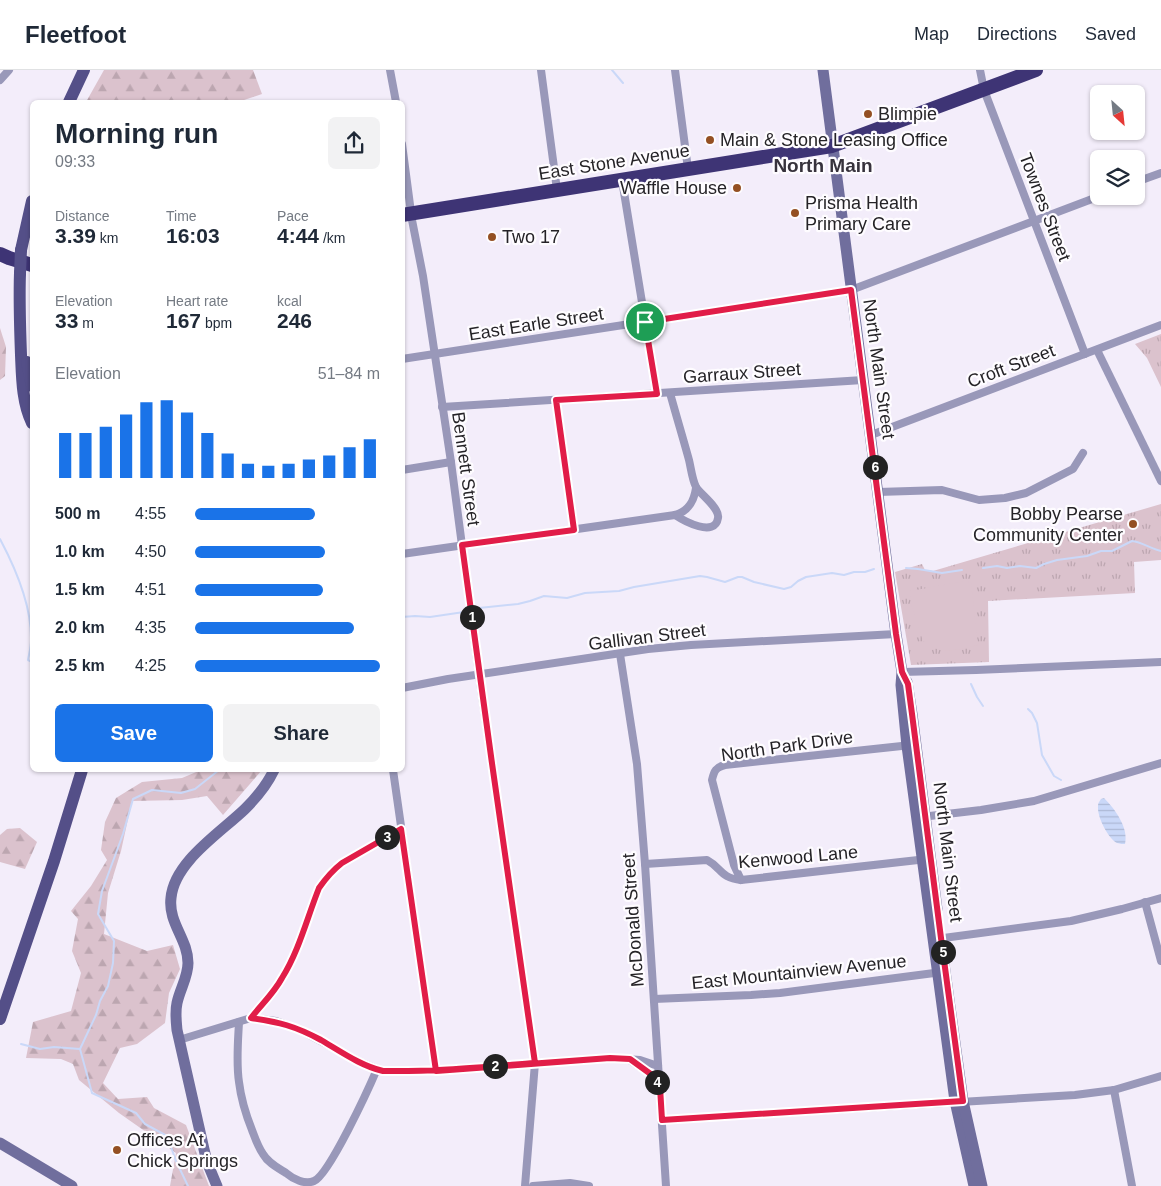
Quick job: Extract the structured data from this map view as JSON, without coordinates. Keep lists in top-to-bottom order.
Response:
{
  "streets": {
    "highway": ["East Stone Avenue"],
    "street": [
      "Townes Street",
      "East Earle Street",
      "Croft Street",
      "North Main Street",
      "Garraux Street",
      "Bennett Street",
      "Gallivan Street",
      "North Park Drive",
      "Kenwood Lane",
      "McDonald Street",
      "East Mountainview Avenue"
    ]
  },
  "crossings": [
    ["East Stone Avenue", "Townes Street"],
    ["East Stone Avenue", "North Main Street"],
    ["East Stone Avenue", "Bennett Street"],
    ["Townes Street", "East Earle Street"],
    ["Townes Street", "Croft Street"],
    ["East Earle Street", "North Main Street"],
    ["East Earle Street", "Bennett Street"],
    ["Croft Street", "North Main Street"],
    ["North Main Street", "Garraux Street"],
    ["North Main Street", "Gallivan Street"],
    ["North Main Street", "North Park Drive"],
    ["North Main Street", "Kenwood Lane"],
    ["North Main Street", "East Mountainview Avenue"],
    ["Garraux Street", "Bennett Street"],
    ["Bennett Street", "Gallivan Street"],
    ["Gallivan Street", "McDonald Street"],
    ["North Park Drive", "Kenwood Lane"],
    ["Kenwood Lane", "McDonald Street"],
    ["McDonald Street", "East Mountainview Avenue"]
  ],
  "districts": ["North Main"],
  "places": [
    "Blimpie",
    "Main & Stone Leasing Office",
    "Waffle House",
    "Prisma Health Primary Care",
    "Two 17",
    "Bobby Pearse Community Center",
    "Offices At Chick Springs"
  ],
  "north": "bottom right",
  "page": {
    "header": "Fleetfoot",
    "nav": ["Map", "Directions", "Saved"],
    "heading": ["Morning run", "09:33"],
    "stats": [
      ["Distance", "3.39 km"],
      ["Time", "16:03"],
      ["Pace", "4:44 /km"],
      ["Elevation", "33 m"],
      ["Heart rate", "167 bpm"],
      ["kcal", "246"]
    ],
    "chart": ["Elevation", "51–84 m"],
    "pins": [
      "6",
      "1",
      "3",
      "5",
      "2",
      "4"
    ],
    "list": [
      {
        "name": "500 m",
        "note": "4:55"
      },
      {
        "name": "1.0 km",
        "note": "4:50"
      },
      {
        "name": "1.5 km",
        "note": "4:51"
      },
      {
        "name": "2.0 km",
        "note": "4:35"
      },
      {
        "name": "2.5 km",
        "note": "4:25"
      }
    ],
    "buttons": ["Save", "Share"]
  }
}
